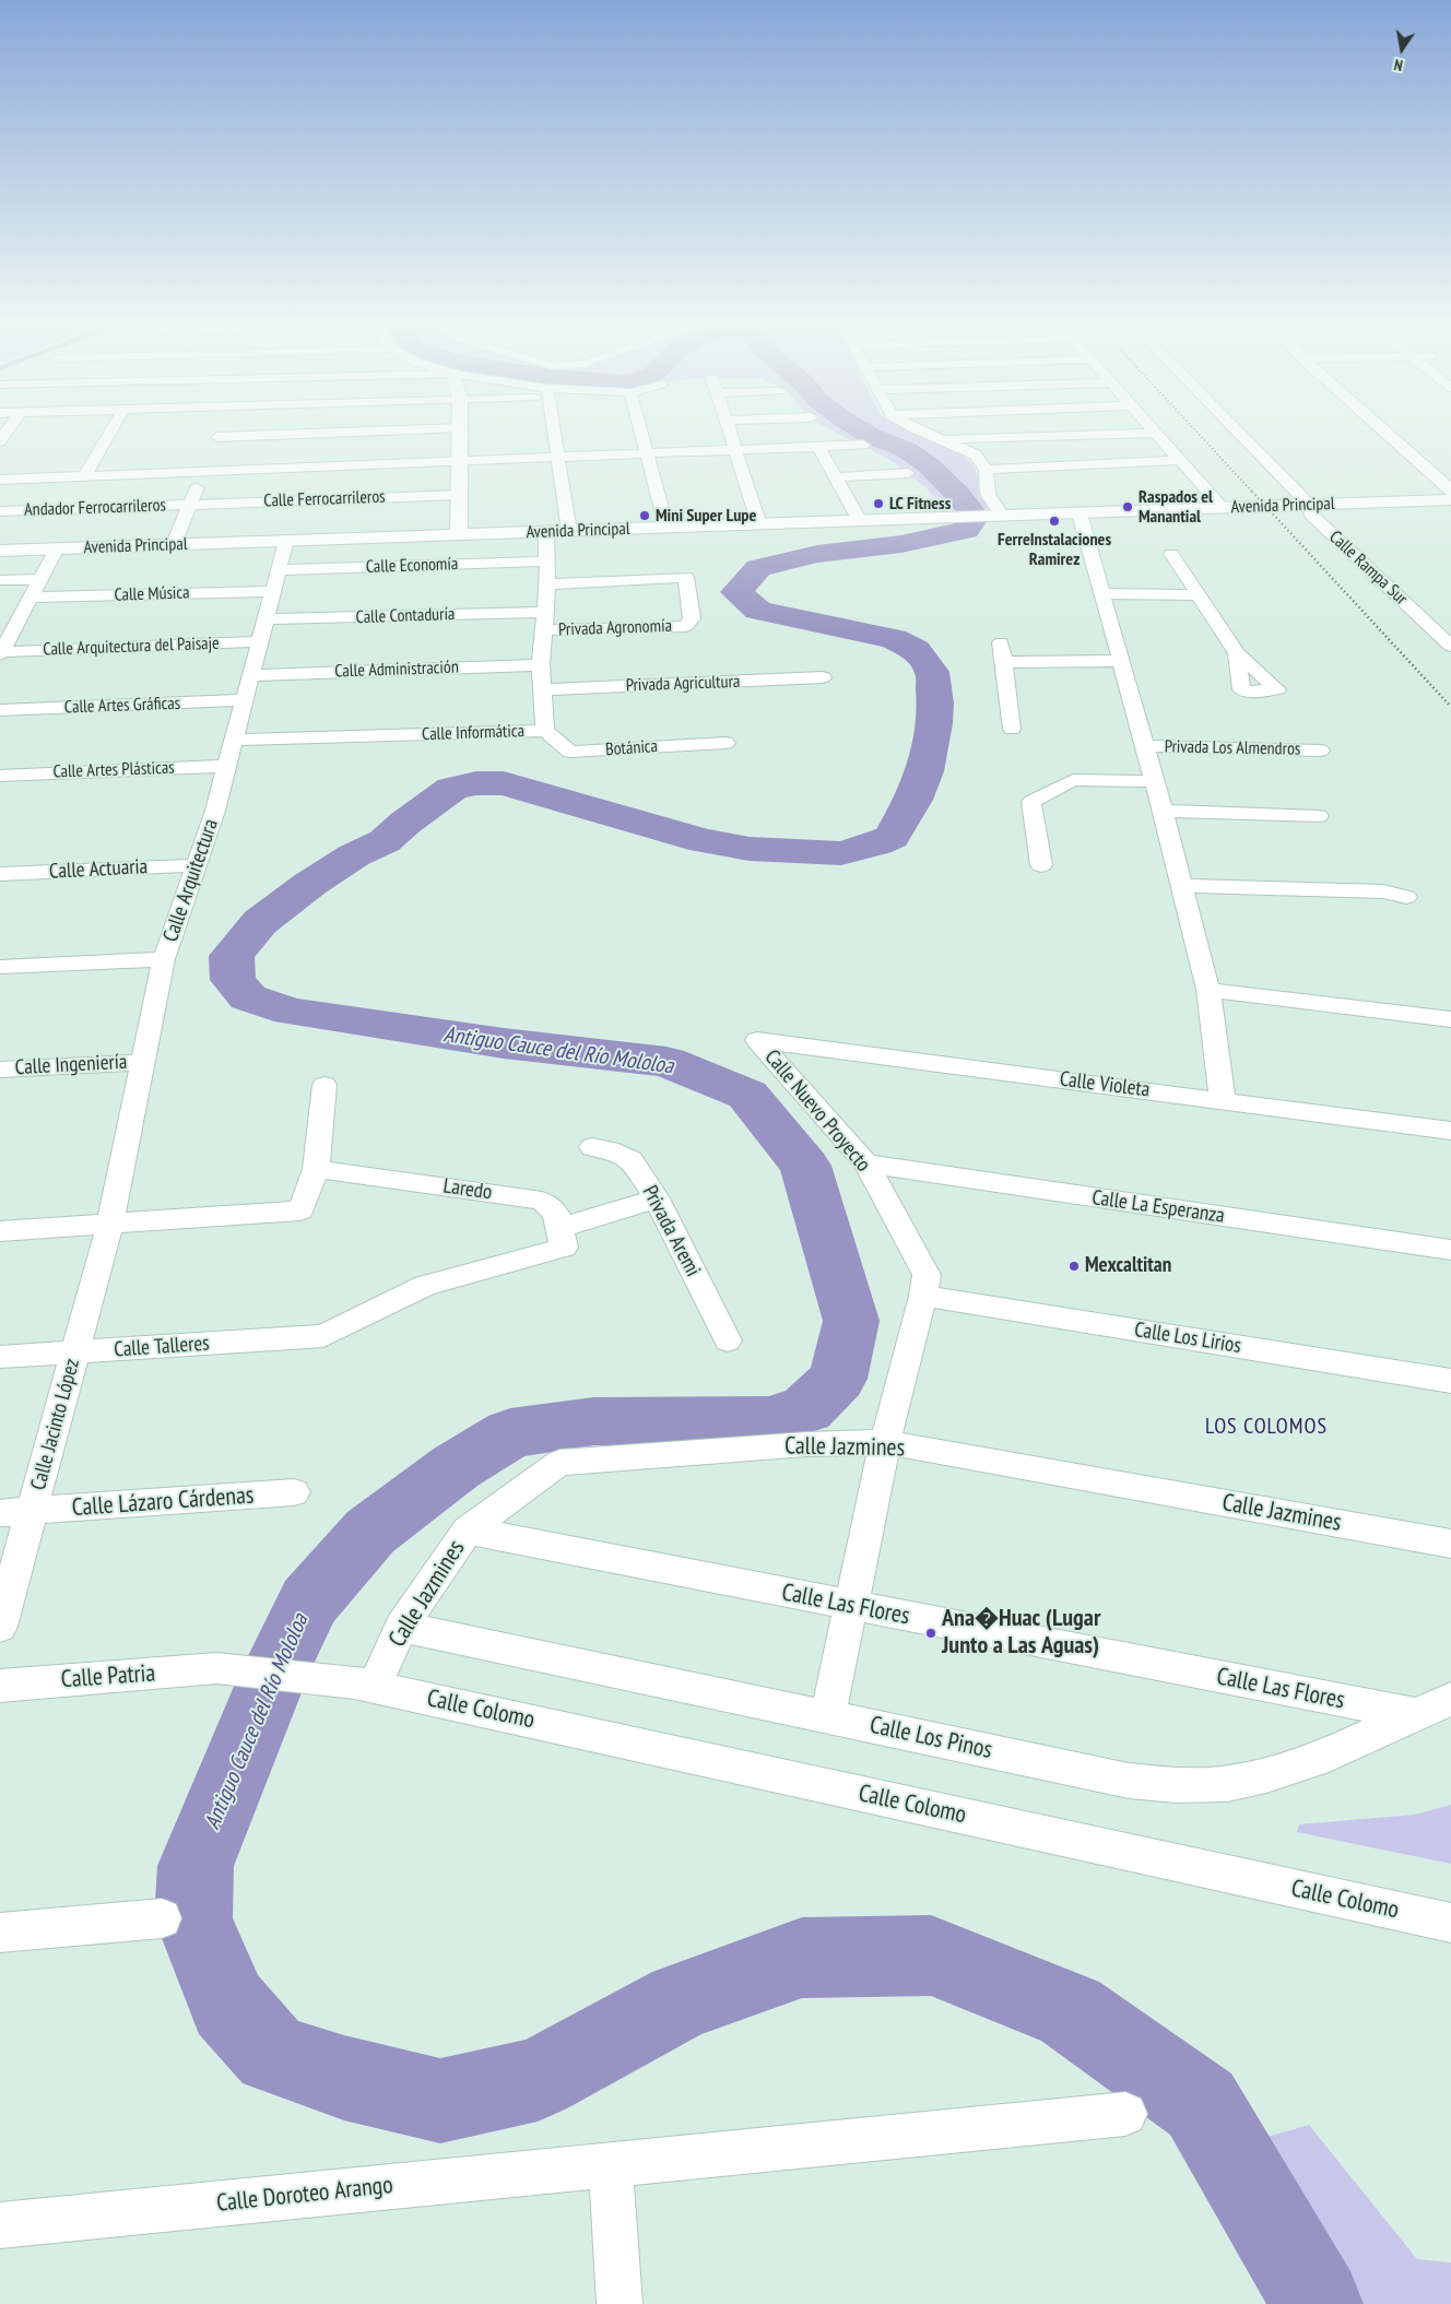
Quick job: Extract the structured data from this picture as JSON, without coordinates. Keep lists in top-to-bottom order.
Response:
{
  "streets": {
    "street": [
      "Calle Ferrocarrileros",
      "Avenida Principal",
      "Andador Ferrocarrileros",
      "Calle Economía",
      "Calle Rampa Sur",
      "Calle Música",
      "Calle Contaduría",
      "Privada Agronomía",
      "Calle Arquitectura del Paisaje",
      "Calle Administración",
      "Privada Agricultura",
      "Calle Artes Gráficas",
      "Calle Informática",
      "Botánica",
      "Privada Los Almendros",
      "Calle Artes Plásticas",
      "Calle Actuaria",
      "Calle Arquitectura",
      "Calle Ingeniería",
      "Calle Violeta",
      "Calle Nuevo Proyecto",
      "Laredo",
      "Calle La Esperanza",
      "Privada Aremi",
      "Calle Los Lirios",
      "Calle Talleres",
      "Calle Jacinto López",
      "Calle Jazmines",
      "Calle Lázaro Cárdenas",
      "Calle Las Flores",
      "Calle Patria",
      "Calle Colomo",
      "Calle Los Pinos",
      "Calle Doroteo Arango"
    ]
  },
  "crossings": [
    ["Calle Ferrocarrileros", "Andador Ferrocarrileros"],
    ["Avenida Principal", "Calle Rampa Sur"],
    ["Avenida Principal", "Calle Informática"],
    ["Avenida Principal", "Calle Arquitectura"],
    ["Calle Economía", "Calle Música"],
    ["Calle Economía", "Calle Informática"],
    ["Calle Economía", "Calle Arquitectura"],
    ["Calle Música", "Calle Arquitectura"],
    ["Calle Contaduría", "Calle Informática"],
    ["Calle Contaduría", "Calle Arquitectura"],
    ["Privada Agronomía", "Calle Informática"],
    ["Calle Arquitectura del Paisaje", "Calle Arquitectura"],
    ["Calle Administración", "Calle Informática"],
    ["Calle Administración", "Calle Arquitectura"],
    ["Privada Agricultura", "Calle Informática"],
    ["Calle Artes Gráficas", "Calle Arquitectura"],
    ["Calle Informática", "Botánica"],
    ["Calle Informática", "Calle Arquitectura"],
    ["Calle Artes Plásticas", "Calle Arquitectura"],
    ["Calle Actuaria", "Calle Arquitectura"],
    ["Calle Arquitectura", "Calle Ingeniería"],
    ["Calle Arquitectura", "Calle Jacinto López"],
    ["Calle Violeta", "Calle Nuevo Proyecto"],
    ["Calle Nuevo Proyecto", "Calle La Esperanza"],
    ["Calle Nuevo Proyecto", "Calle Los Lirios"],
    ["Calle Nuevo Proyecto", "Calle Jazmines"],
    ["Calle Nuevo Proyecto", "Calle Las Flores"],
    ["Calle Nuevo Proyecto", "Calle Los Pinos"],
    ["Laredo", "Calle Talleres"],
    ["Calle Talleres", "Calle Jacinto López"],
    ["Calle Jacinto López", "Calle Lázaro Cárdenas"],
    ["Calle Jazmines", "Calle Las Flores"],
    ["Calle Jazmines", "Calle Patria"],
    ["Calle Jazmines", "Calle Colomo"],
    ["Calle Jazmines", "Calle Los Pinos"],
    ["Calle Las Flores", "Calle Los Pinos"],
    ["Calle Patria", "Calle Colomo"]
  ],
  "districts": ["LOS COLOMOS"],
  "water": ["Antiguo Cauce del Río Mololoa"],
  "places": [
    "LC Fitness",
    "Raspados el Manantial",
    "Mini Super Lupe",
    "FerreInstalaciones Ramirez",
    "Mexcaltitan",
    "Ana�Huac (Lugar Junto a Las Aguas)"
  ],
  "north": "bottom"
}
